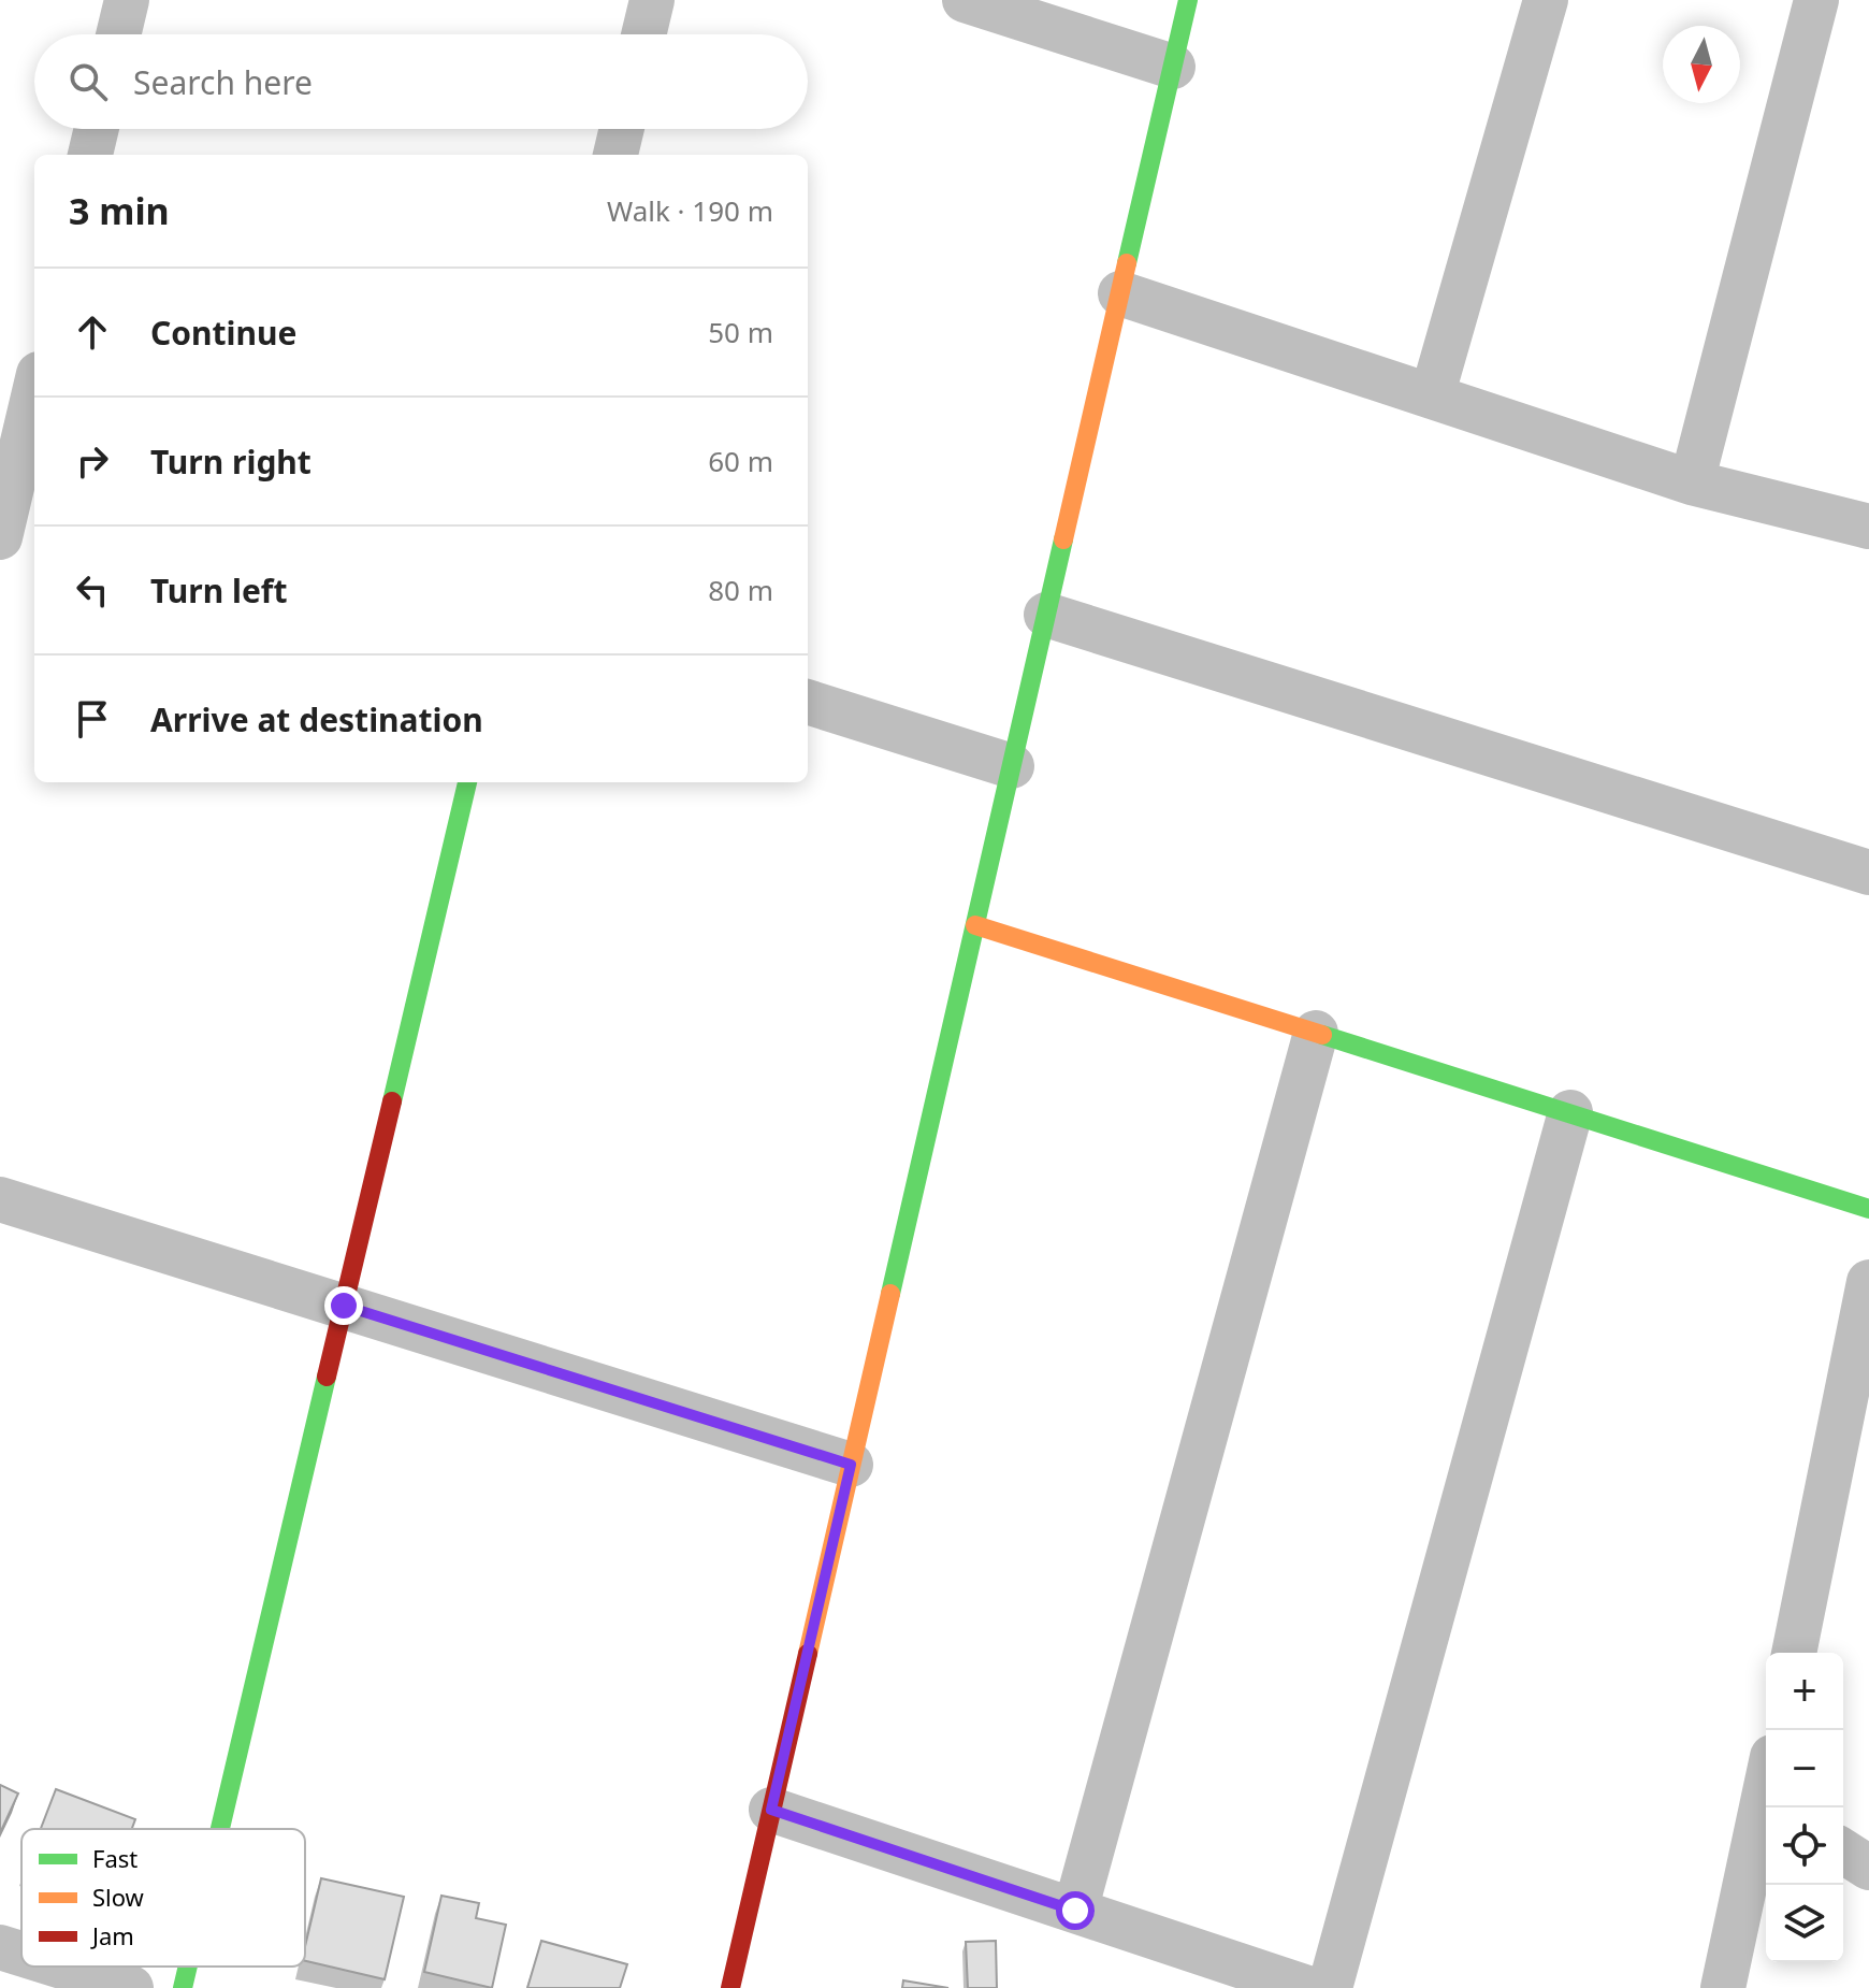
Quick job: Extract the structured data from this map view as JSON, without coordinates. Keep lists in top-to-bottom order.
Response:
{
  "legend": ["Fast", "Slow", "Jam"],
  "north": "bottom",
  "page": {
    "search": "Search here",
    "heading": ["3 min", "Walk · 190 m"],
    "list": [
      ["Continue", "50 m"],
      ["Turn right", "60 m"],
      ["Turn left", "80 m"],
      "Arrive at destination"
    ],
    "map_buttons": ["+", "−"]
  }
}
